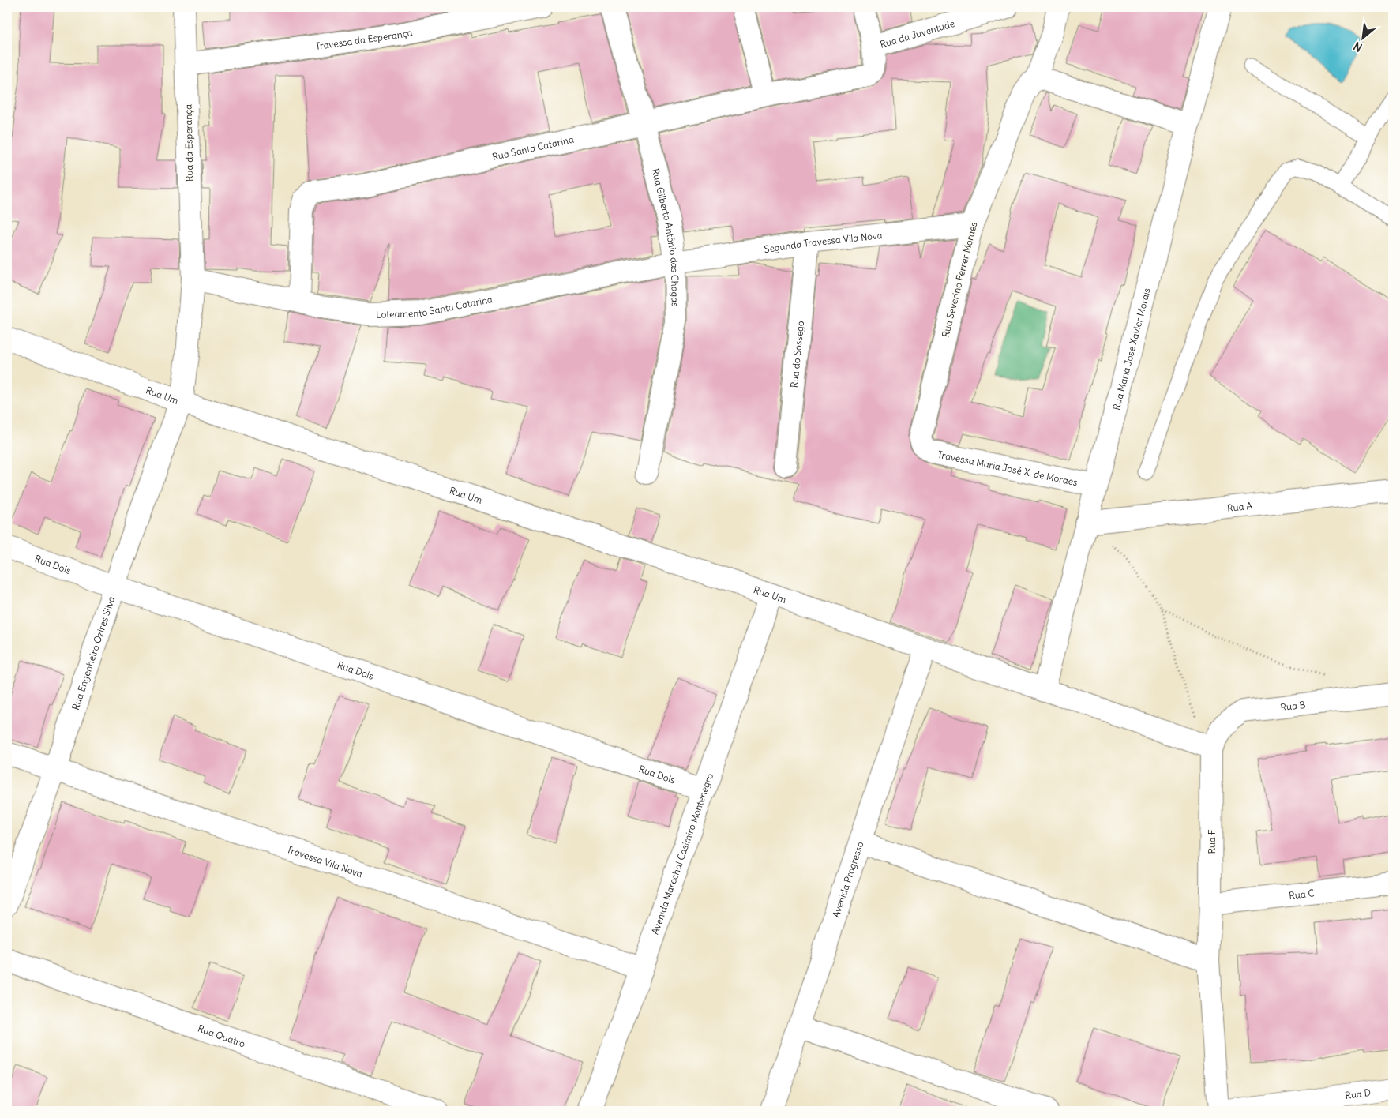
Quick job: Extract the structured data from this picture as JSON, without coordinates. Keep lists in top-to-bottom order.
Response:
{
  "streets": {
    "street": [
      "Rua da Juventude",
      "Travessa da Esperança",
      "Rua da Esperança",
      "Rua Santa Catarina",
      "Rua Gilberto Antônio das Chagas",
      "Segunda Travessa Vila Nova",
      "Rua Severino Ferrer Moraes",
      "Loteamento Santa Catarina",
      "Rua Maria Jose Xavier Morais",
      "Rua do Sossego",
      "Rua Um",
      "Travessa Maria José X. de Moraes",
      "Rua A",
      "Rua Dois",
      "Rua Engenheiro Ozires Silva",
      "Rua B",
      "Rua F",
      "Avenida Marechal Casimiro Montenegro",
      "Travessa Vila Nova",
      "Avenida Progresso",
      "Rua C",
      "Rua Quatro",
      "Rua D"
    ]
  },
  "crossings": [
    ["Rua da Juventude", "Rua Santa Catarina"],
    ["Travessa da Esperança", "Rua da Esperança"],
    ["Rua da Esperança", "Loteamento Santa Catarina"],
    ["Rua da Esperança", "Rua Um"],
    ["Rua da Esperança", "Rua Engenheiro Ozires Silva"],
    ["Rua Santa Catarina", "Rua Gilberto Antônio das Chagas"],
    ["Rua Santa Catarina", "Loteamento Santa Catarina"],
    ["Rua Gilberto Antônio das Chagas", "Segunda Travessa Vila Nova"],
    ["Rua Gilberto Antônio das Chagas", "Loteamento Santa Catarina"],
    ["Segunda Travessa Vila Nova", "Rua Severino Ferrer Moraes"],
    ["Segunda Travessa Vila Nova", "Loteamento Santa Catarina"],
    ["Segunda Travessa Vila Nova", "Rua do Sossego"],
    ["Rua Severino Ferrer Moraes", "Travessa Maria José X. de Moraes"],
    ["Rua Maria Jose Xavier Morais", "Rua Um"],
    ["Rua Maria Jose Xavier Morais", "Travessa Maria José X. de Moraes"],
    ["Rua Maria Jose Xavier Morais", "Rua A"],
    ["Rua Um", "Rua Engenheiro Ozires Silva"],
    ["Rua Um", "Avenida Marechal Casimiro Montenegro"],
    ["Rua Um", "Avenida Progresso"],
    ["Rua Dois", "Rua Engenheiro Ozires Silva"],
    ["Rua Dois", "Avenida Marechal Casimiro Montenegro"],
    ["Rua Engenheiro Ozires Silva", "Travessa Vila Nova"],
    ["Rua B", "Rua F"],
    ["Rua F", "Rua C"],
    ["Avenida Marechal Casimiro Montenegro", "Travessa Vila Nova"]
  ],
  "north": "bottom left"
}
